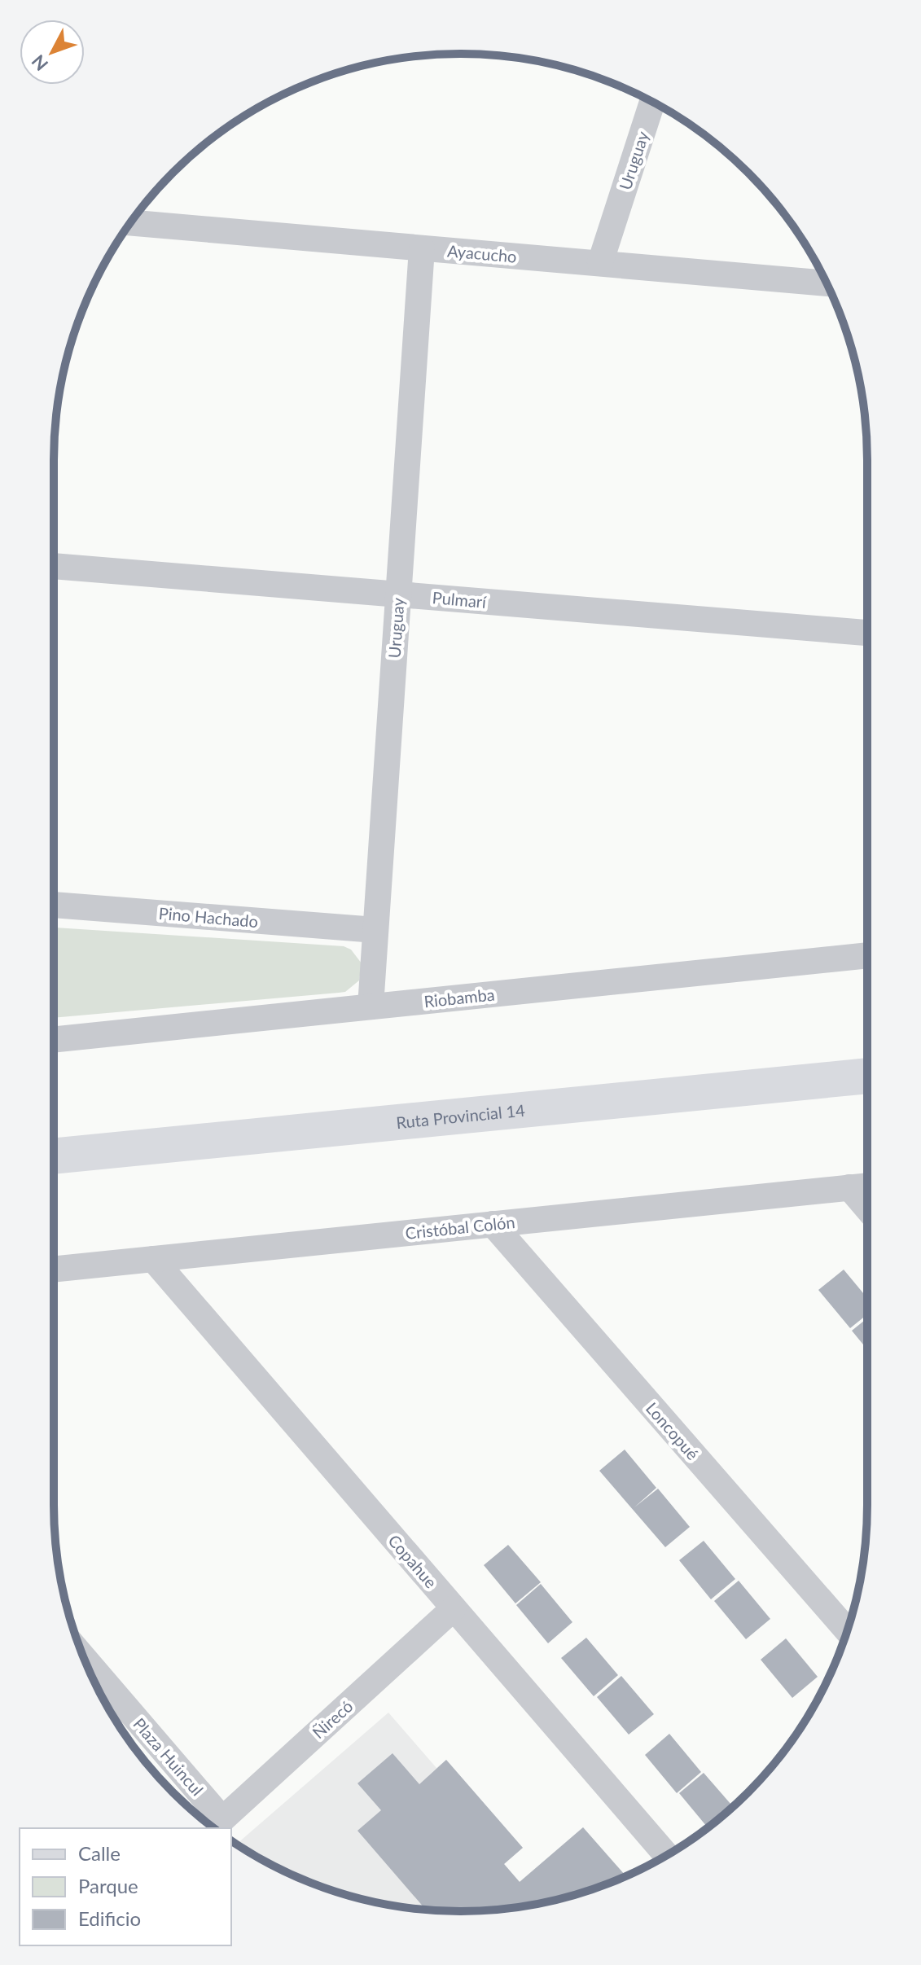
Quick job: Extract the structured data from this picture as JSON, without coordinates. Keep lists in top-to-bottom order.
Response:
{
  "streets": {
    "main road": ["Ruta Provincial 14"],
    "street": [
      "Uruguay",
      "Ayacucho",
      "Pulmarí",
      "Pino Hachado",
      "Riobamba",
      "Cristóbal Colón",
      "Loncopué",
      "Copahue",
      "Ñirecó",
      "Plaza Huincul"
    ]
  },
  "crossings": [
    ["Uruguay", "Ayacucho"],
    ["Uruguay", "Pulmarí"],
    ["Uruguay", "Pino Hachado"],
    ["Uruguay", "Riobamba"],
    ["Cristóbal Colón", "Loncopué"],
    ["Cristóbal Colón", "Copahue"],
    ["Copahue", "Ñirecó"],
    ["Ñirecó", "Plaza Huincul"]
  ],
  "legend": ["Calle", "Parque", "Edificio"],
  "north": "bottom left"
}
